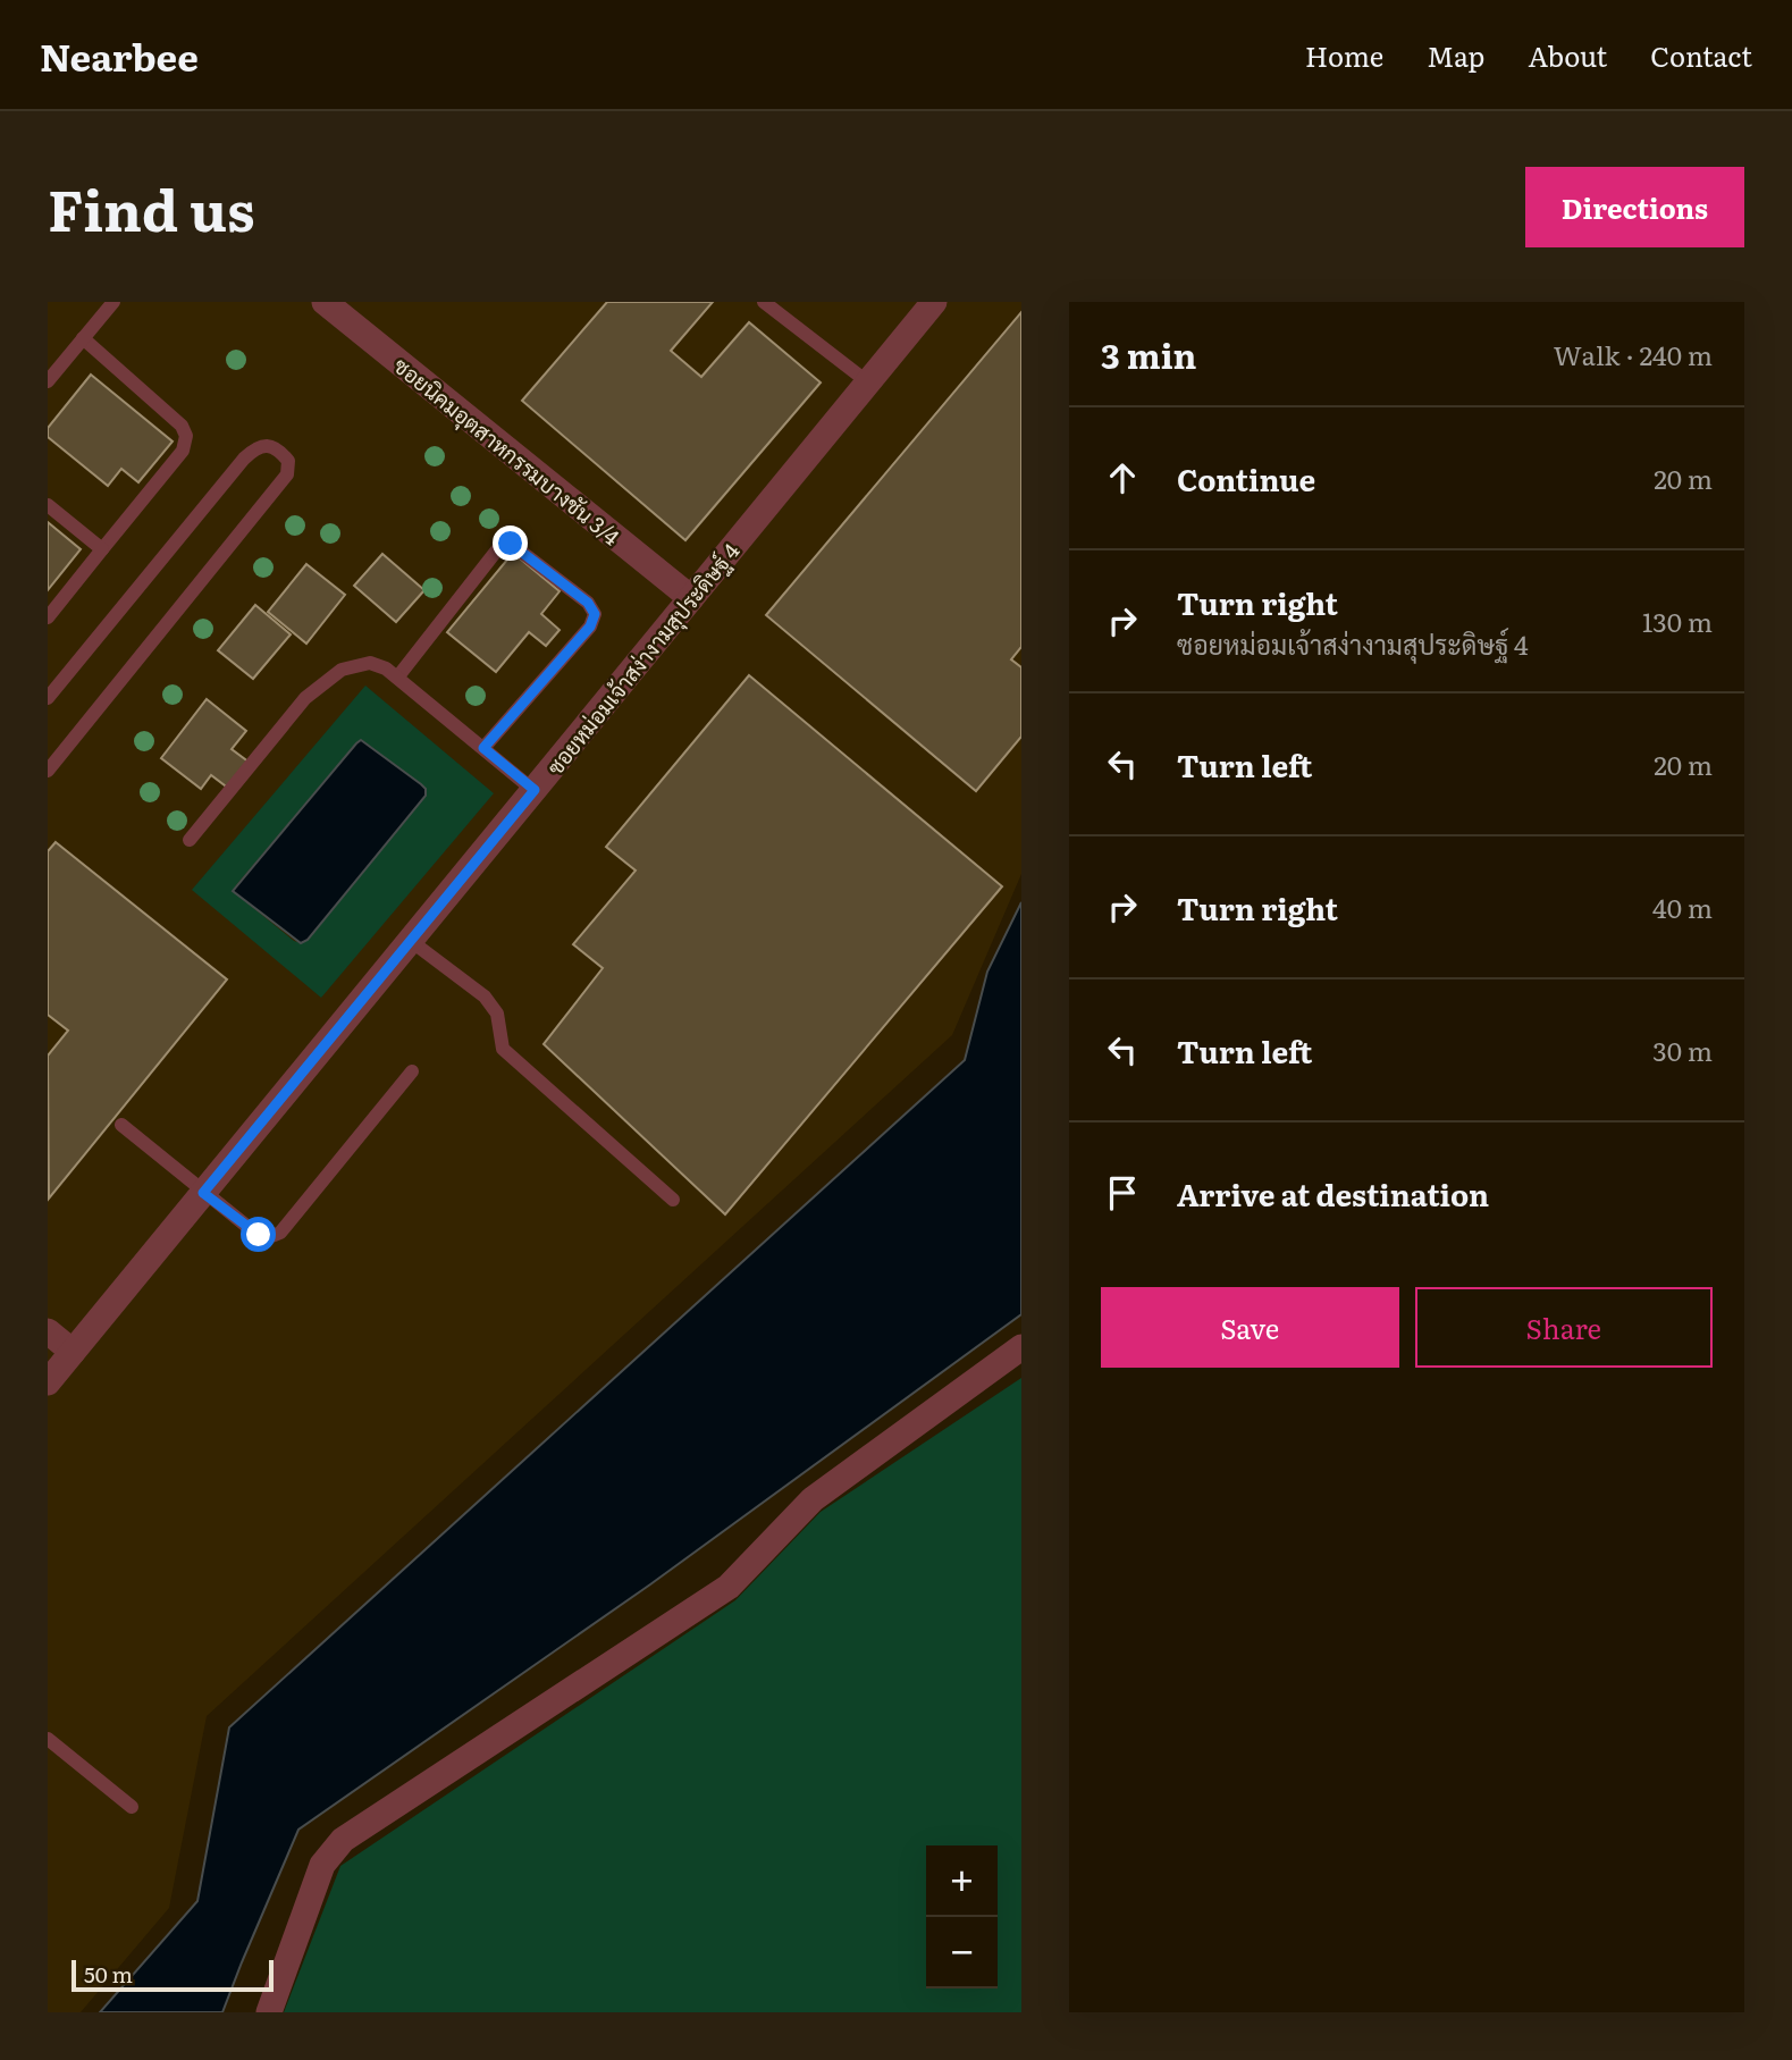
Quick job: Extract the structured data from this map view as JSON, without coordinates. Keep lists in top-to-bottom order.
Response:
{
  "streets": {
    "street": ["ซอยนิคมอุตสาหกรรมบางชัน 3/4", "ซอยหม่อมเจ้าสง่างามสุประดิษฐ์ 4"]
  },
  "crossings": [
    ["ซอยนิคมอุตสาหกรรมบางชัน 3/4", "ซอยหม่อมเจ้าสง่างามสุประดิษฐ์ 4"]
  ],
  "scale_bar": "50 m",
  "page": {
    "header": "Nearbee",
    "nav": [
      "Home",
      "Map",
      "About",
      "Contact"
    ],
    "title": "Find us",
    "buttons": [
      "Directions",
      ["Save", "Share"]
    ],
    "heading": ["3 min", "Walk · 240 m"],
    "list": [
      ["Continue", "20 m"],
      ["Turn right", "ซอยหม่อมเจ้าสง่างามสุประดิษฐ์ 4", "130 m"],
      ["Turn left", "20 m"],
      ["Turn right", "40 m"],
      ["Turn left", "30 m"],
      "Arrive at destination"
    ],
    "map_buttons": ["+", "−"],
    "scale": "50 m"
  }
}
